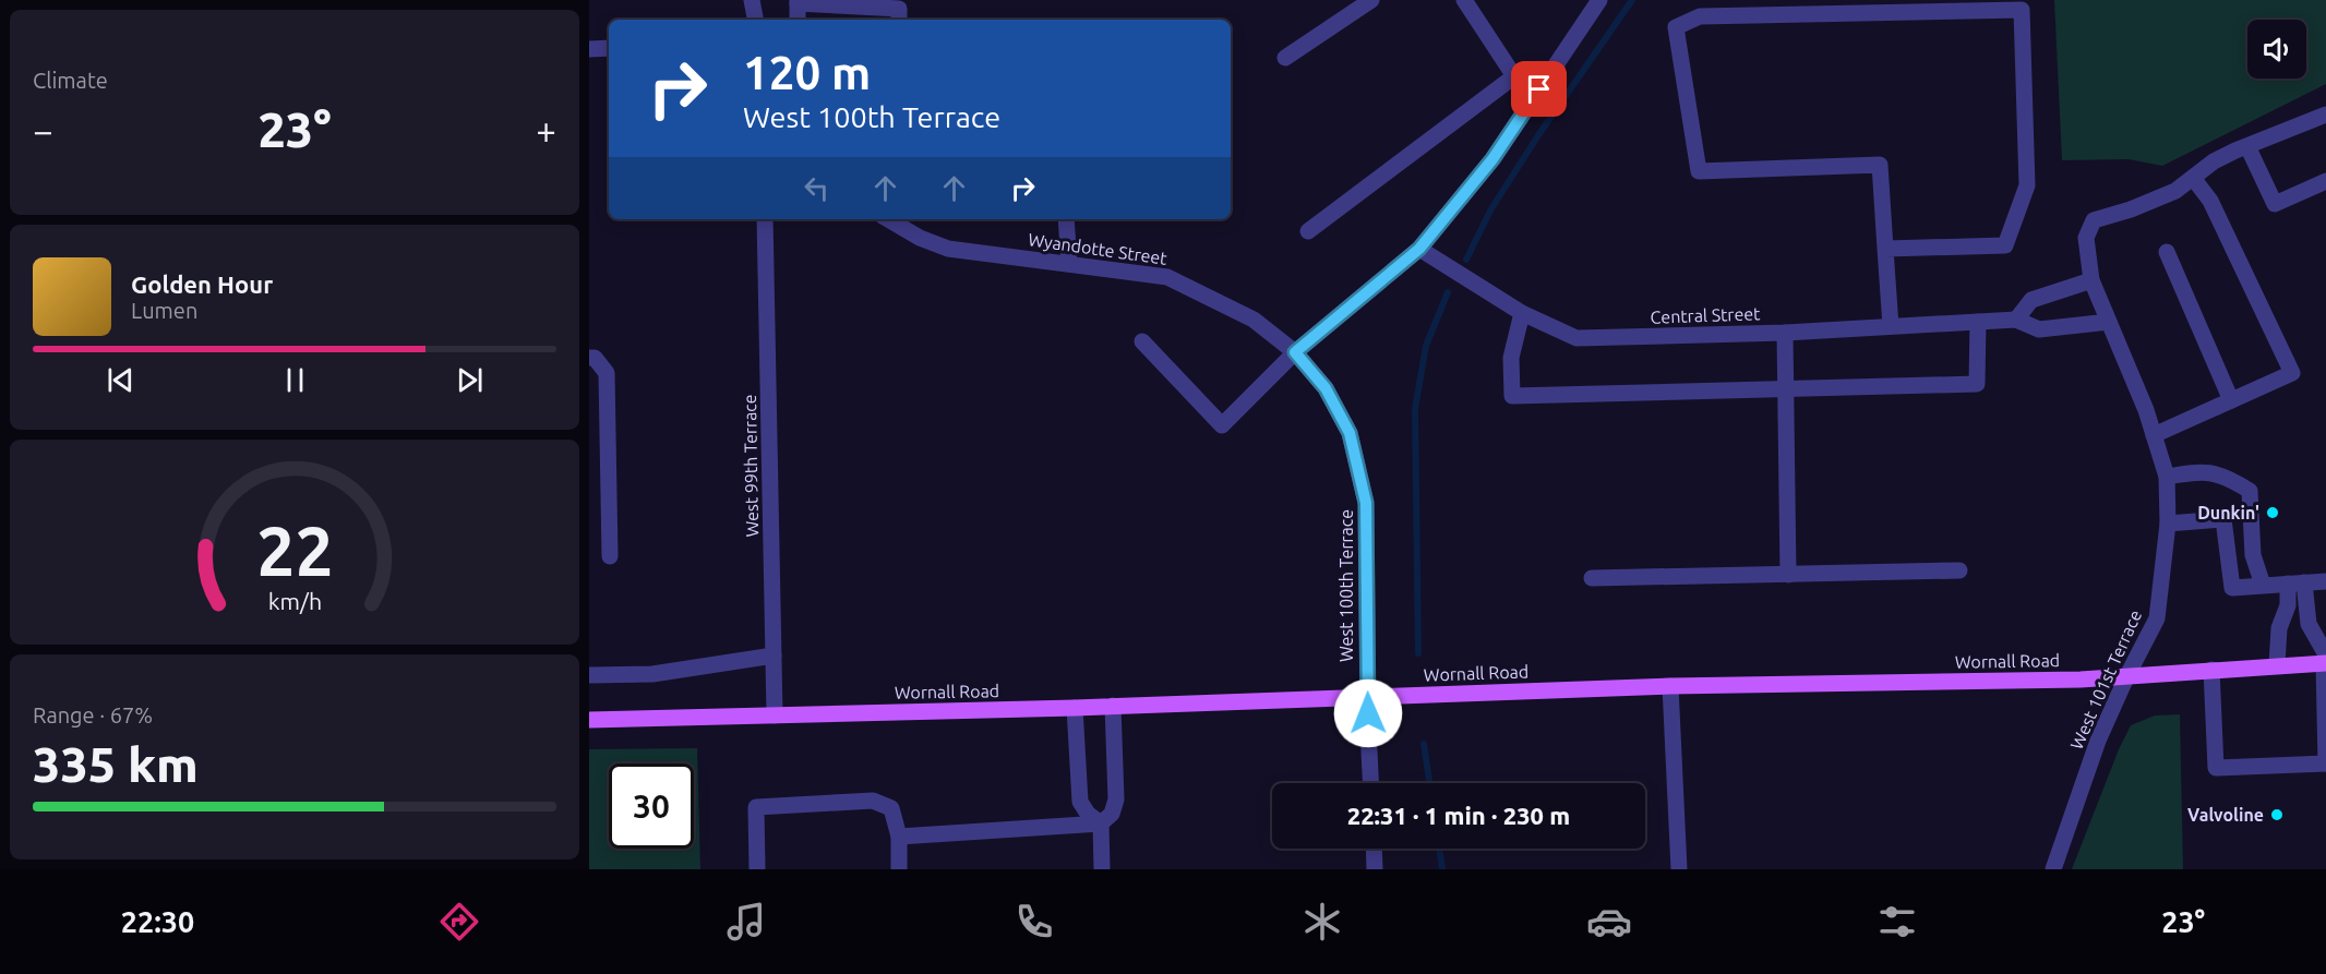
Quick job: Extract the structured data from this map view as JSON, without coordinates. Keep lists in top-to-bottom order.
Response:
{
  "streets": {
    "main road": ["Wornall Road"],
    "street": [
      "Wyandotte Street",
      "Central Street",
      "West 99th Terrace",
      "West 100th Terrace",
      "West 101st Terrace"
    ]
  },
  "crossings": [
    ["Wyandotte Street", "West 100th Terrace"],
    ["Central Street", "West 101st Terrace"],
    ["West 99th Terrace", "Wornall Road"],
    ["West 100th Terrace", "Wornall Road"],
    ["Wornall Road", "West 101st Terrace"]
  ],
  "places": ["Dunkin'", "Valvoline"],
  "page": {
    "tile": [
      "Climate",
      ["Range · 67%", "335 km"]
    ],
    "turn": ["120 m", "West 100th Terrace"],
    "heat": ["−", "23°", "+"],
    "song": ["Golden Hour", "Lumen"],
    "limit": "30",
    "trip": "22:31 · 1 min · 230 m",
    "tabs": ["22:30", "23°"],
    "gauge": ["22", "km/h"]
  }
}
